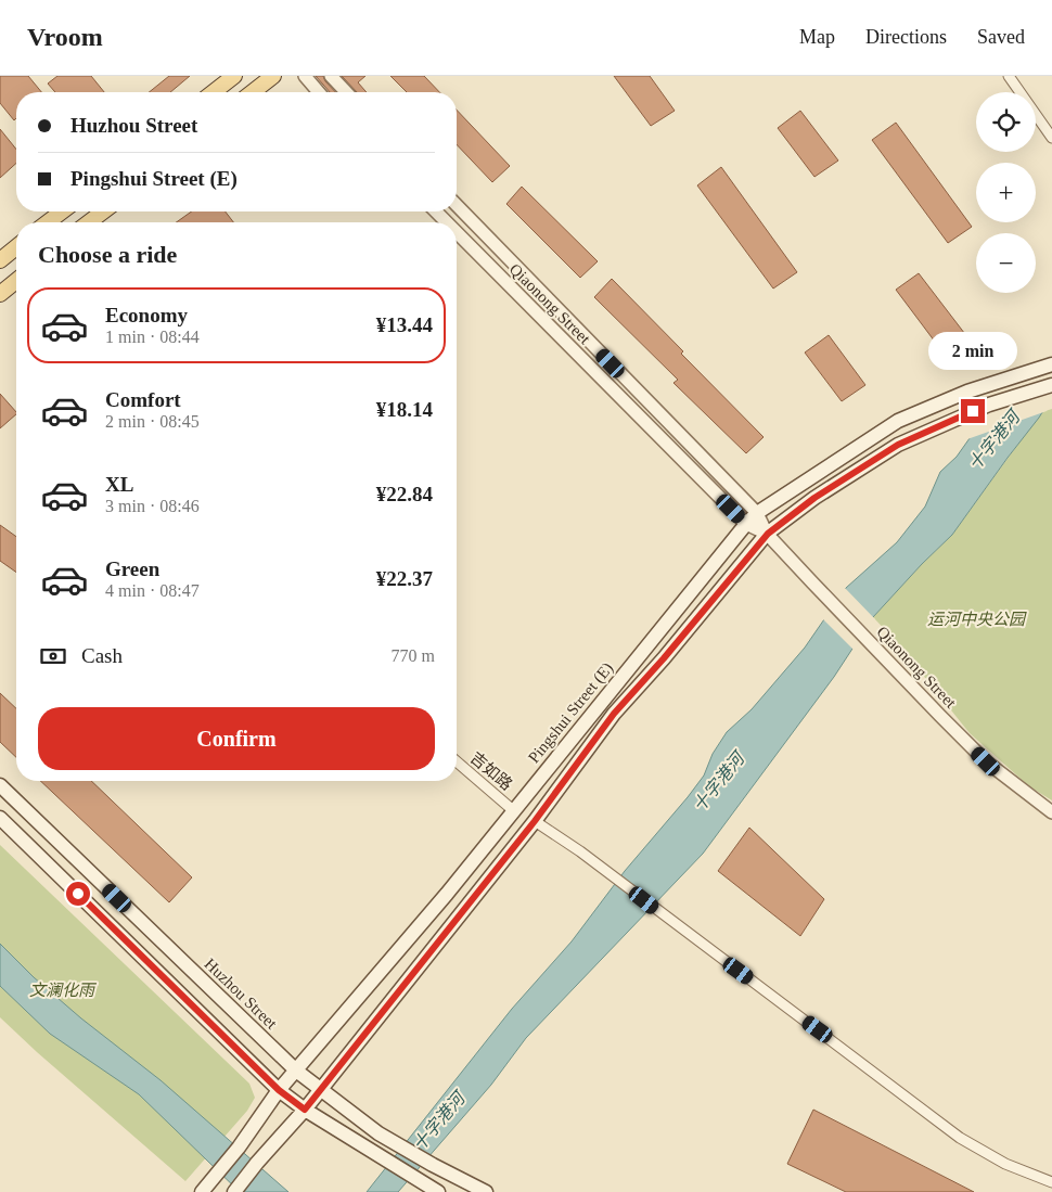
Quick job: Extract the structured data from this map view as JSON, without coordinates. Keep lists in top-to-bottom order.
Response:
{
  "streets": {
    "main road": ["Pingshui Street (E)", "Huzhou Street"],
    "street": ["Qiaonong Street", "吉如路"]
  },
  "crossings": [
    ["Qiaonong Street", "Pingshui Street (E)"],
    ["Pingshui Street (E)", "吉如路"],
    ["Pingshui Street (E)", "Huzhou Street"]
  ],
  "water": ["十字港河"],
  "parks": ["运河中央公园", "文澜化雨"],
  "page": {
    "header": "Vroom",
    "nav": ["Map", "Directions", "Saved"],
    "map_buttons": ["+", "−"],
    "banner": ["Huzhou Street", "Pingshui Street (E)"],
    "heading": "Choose a ride",
    "list": [
      {
        "name": "Economy",
        "note": "1 min · 08:44",
        "value": "¥13.44"
      },
      {
        "name": "Comfort",
        "note": "2 min · 08:45",
        "value": "¥18.14"
      },
      {
        "name": "XL",
        "note": "3 min · 08:46",
        "value": "¥22.84"
      },
      {
        "name": "Green",
        "note": "4 min · 08:47",
        "value": "¥22.37"
      }
    ],
    "bubble": "2 min",
    "pay": ["Cash", "770 m"],
    "buttons": "Confirm"
  }
}
